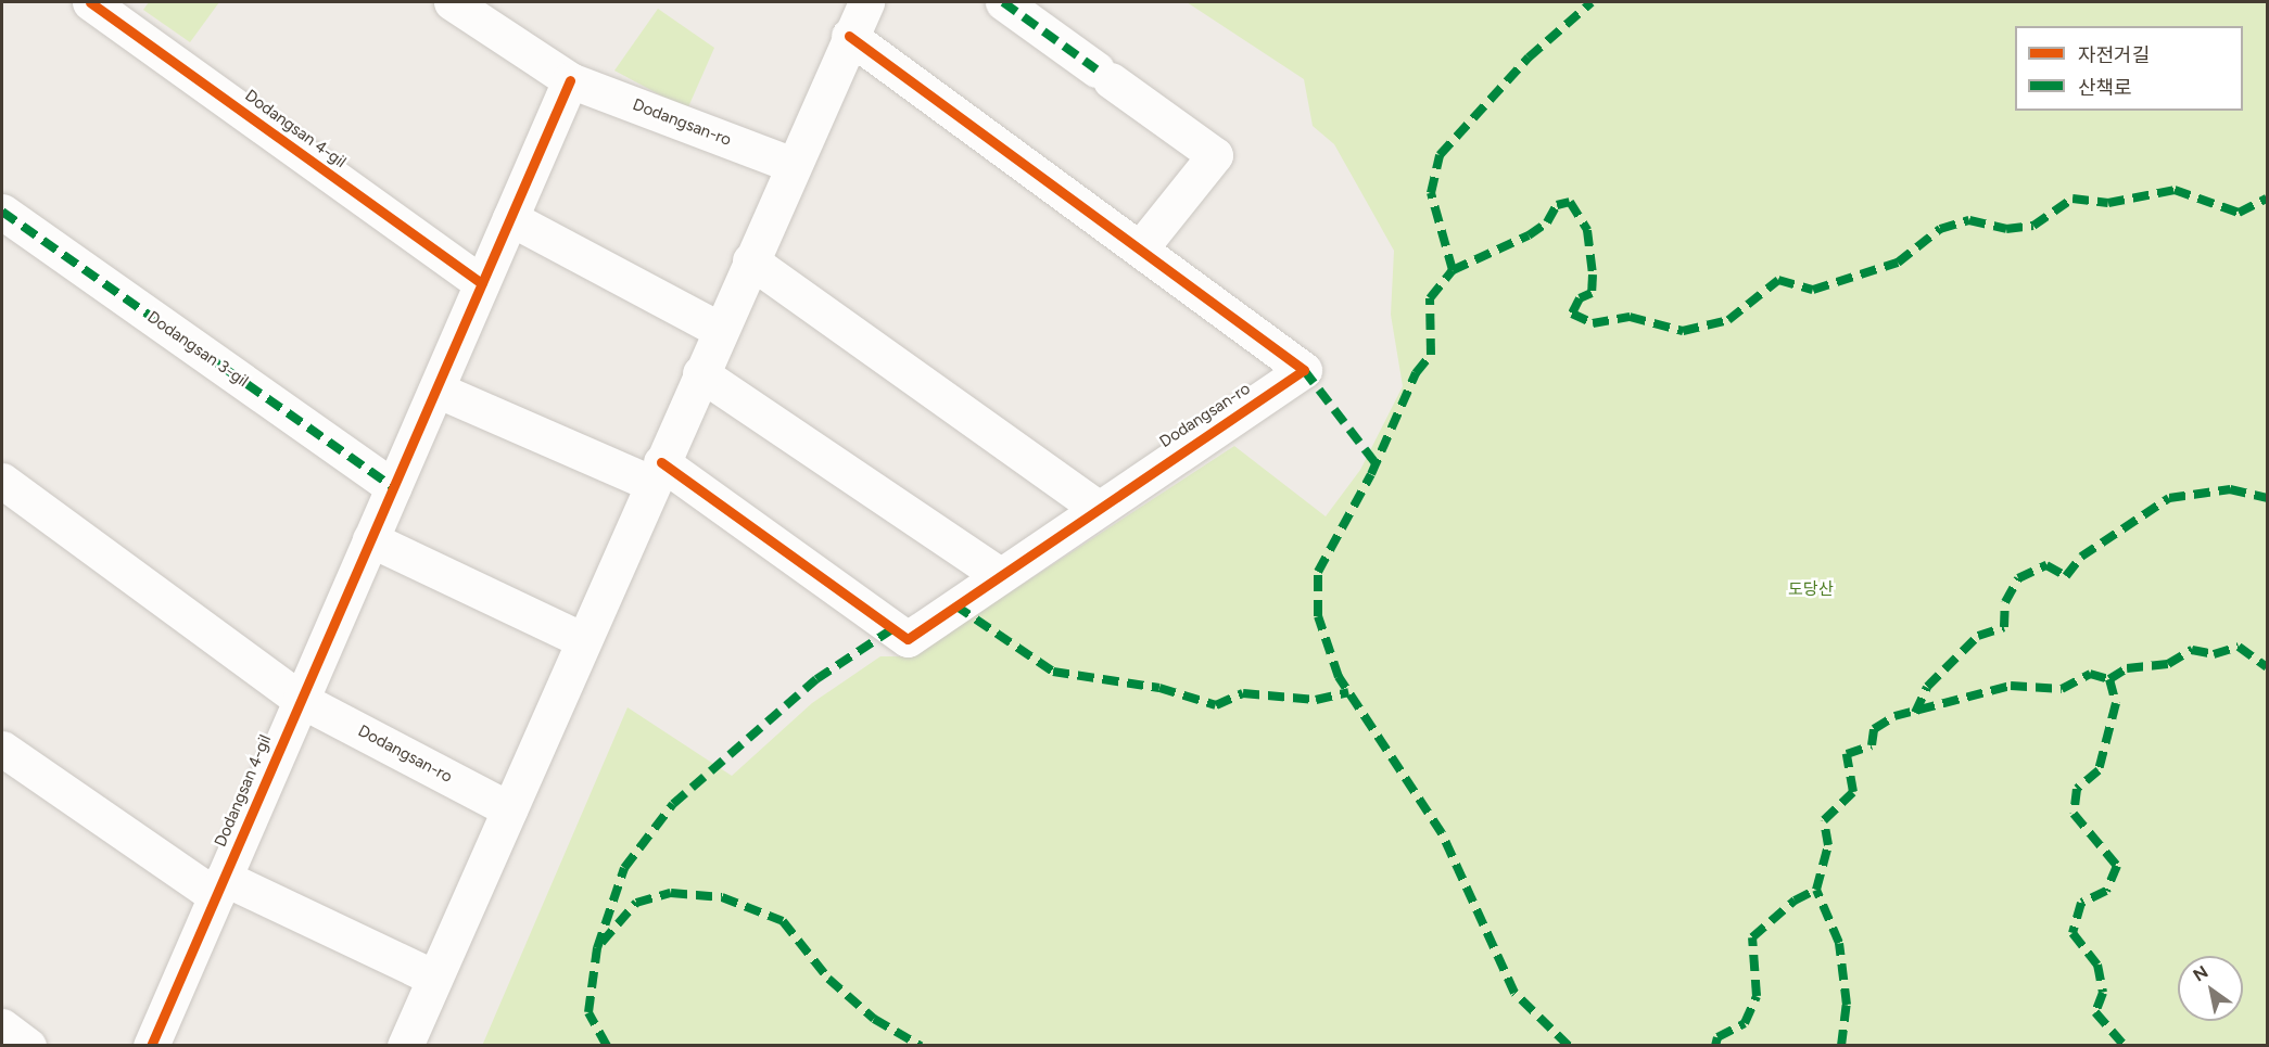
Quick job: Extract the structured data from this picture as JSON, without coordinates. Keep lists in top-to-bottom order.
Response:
{
  "streets": {
    "street": ["Dodangsan-ro", "Dodangsan 4-gil", "Dodangsan 3-gil"]
  },
  "crossings": [
    ["Dodangsan-ro", "Dodangsan 4-gil"],
    ["Dodangsan 4-gil", "Dodangsan 3-gil"]
  ],
  "parks": ["도당산"],
  "legend": ["자전거길", "산책로"],
  "north": "top left"
}
